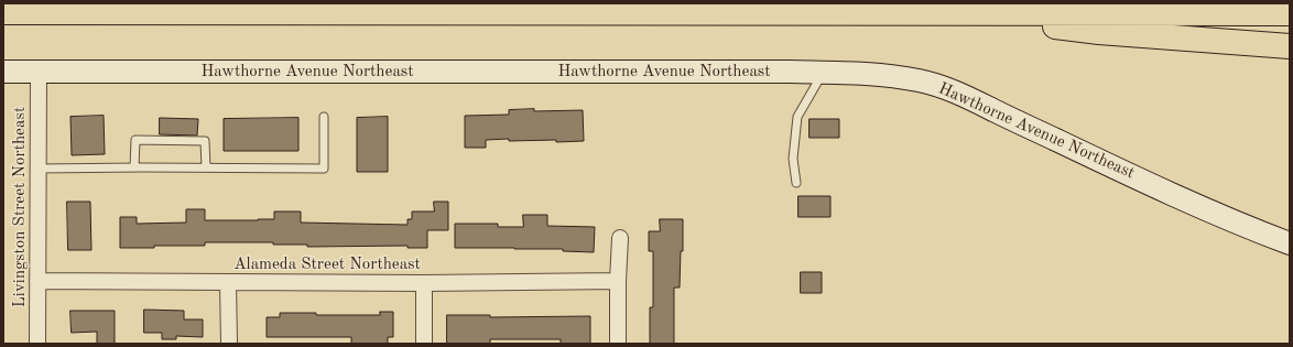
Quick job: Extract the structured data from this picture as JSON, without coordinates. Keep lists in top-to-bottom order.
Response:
{
  "streets": {
    "main road": ["Hawthorne Avenue Northeast"],
    "street": ["Livingston Street Northeast", "Alameda Street Northeast"]
  },
  "crossings": [
    ["Hawthorne Avenue Northeast", "Livingston Street Northeast"],
    ["Livingston Street Northeast", "Alameda Street Northeast"]
  ]
}
